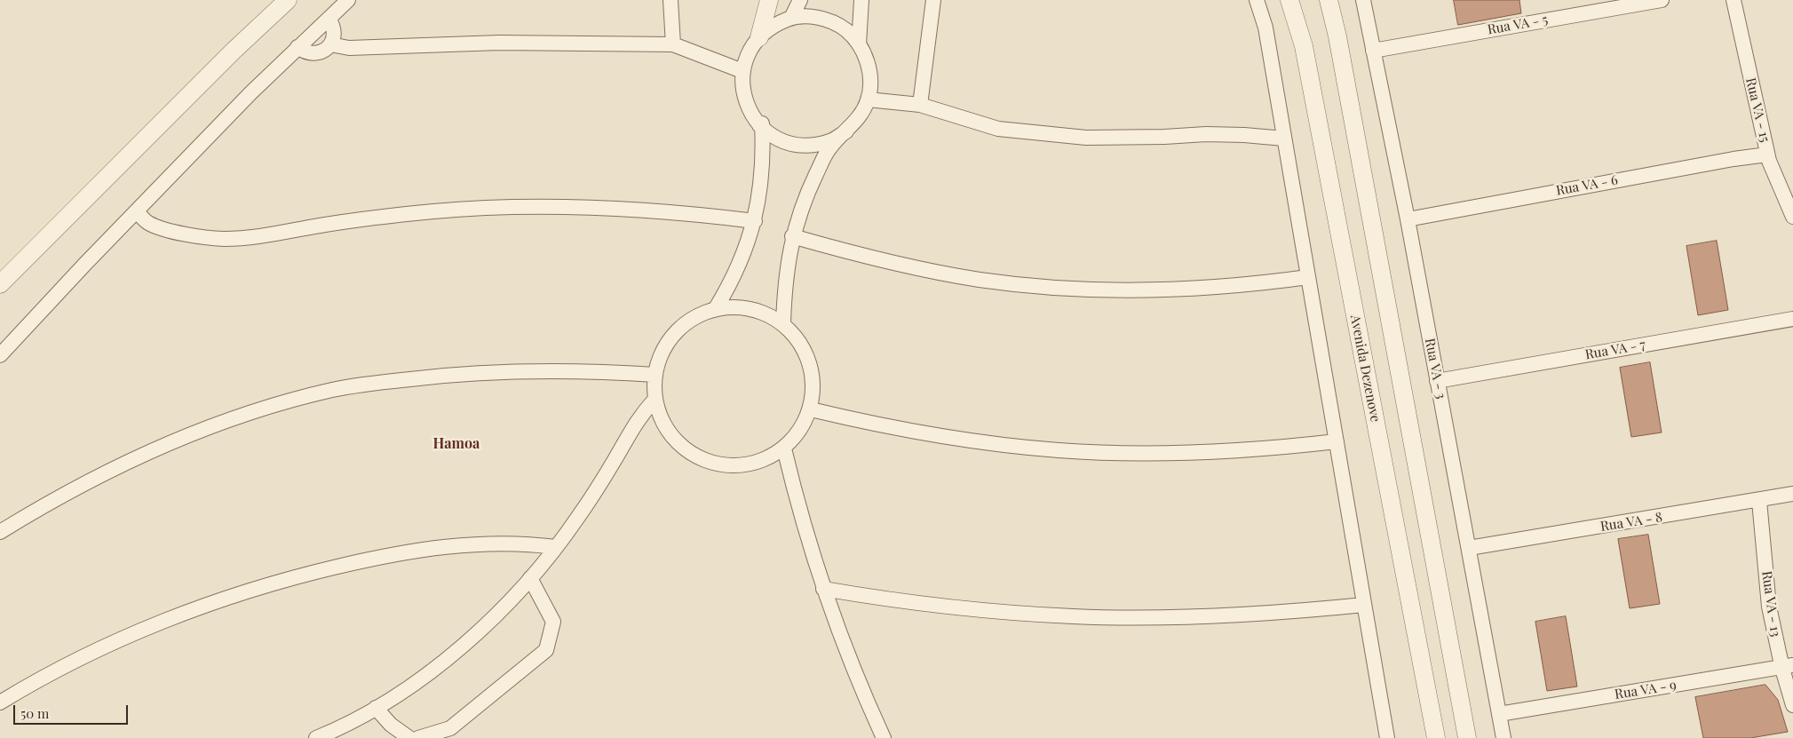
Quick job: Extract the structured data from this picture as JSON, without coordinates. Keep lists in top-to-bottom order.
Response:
{
  "streets": {
    "street": [
      "Rua VA - 5",
      "Rua VA - 15",
      "Rua VA - 6",
      "Rua VA - 7",
      "Avenida Dezenove",
      "Rua VA - 3",
      "Rua VA - 8",
      "Rua VA - 13",
      "Rua VA - 9"
    ]
  },
  "crossings": [
    ["Rua VA - 5", "Rua VA - 3"],
    ["Rua VA - 15", "Rua VA - 6"],
    ["Rua VA - 6", "Rua VA - 3"],
    ["Rua VA - 7", "Rua VA - 3"],
    ["Rua VA - 3", "Rua VA - 8"],
    ["Rua VA - 3", "Rua VA - 9"],
    ["Rua VA - 8", "Rua VA - 13"],
    ["Rua VA - 13", "Rua VA - 9"]
  ],
  "districts": ["Hamoa"],
  "scale_bar": "50 m"
}
